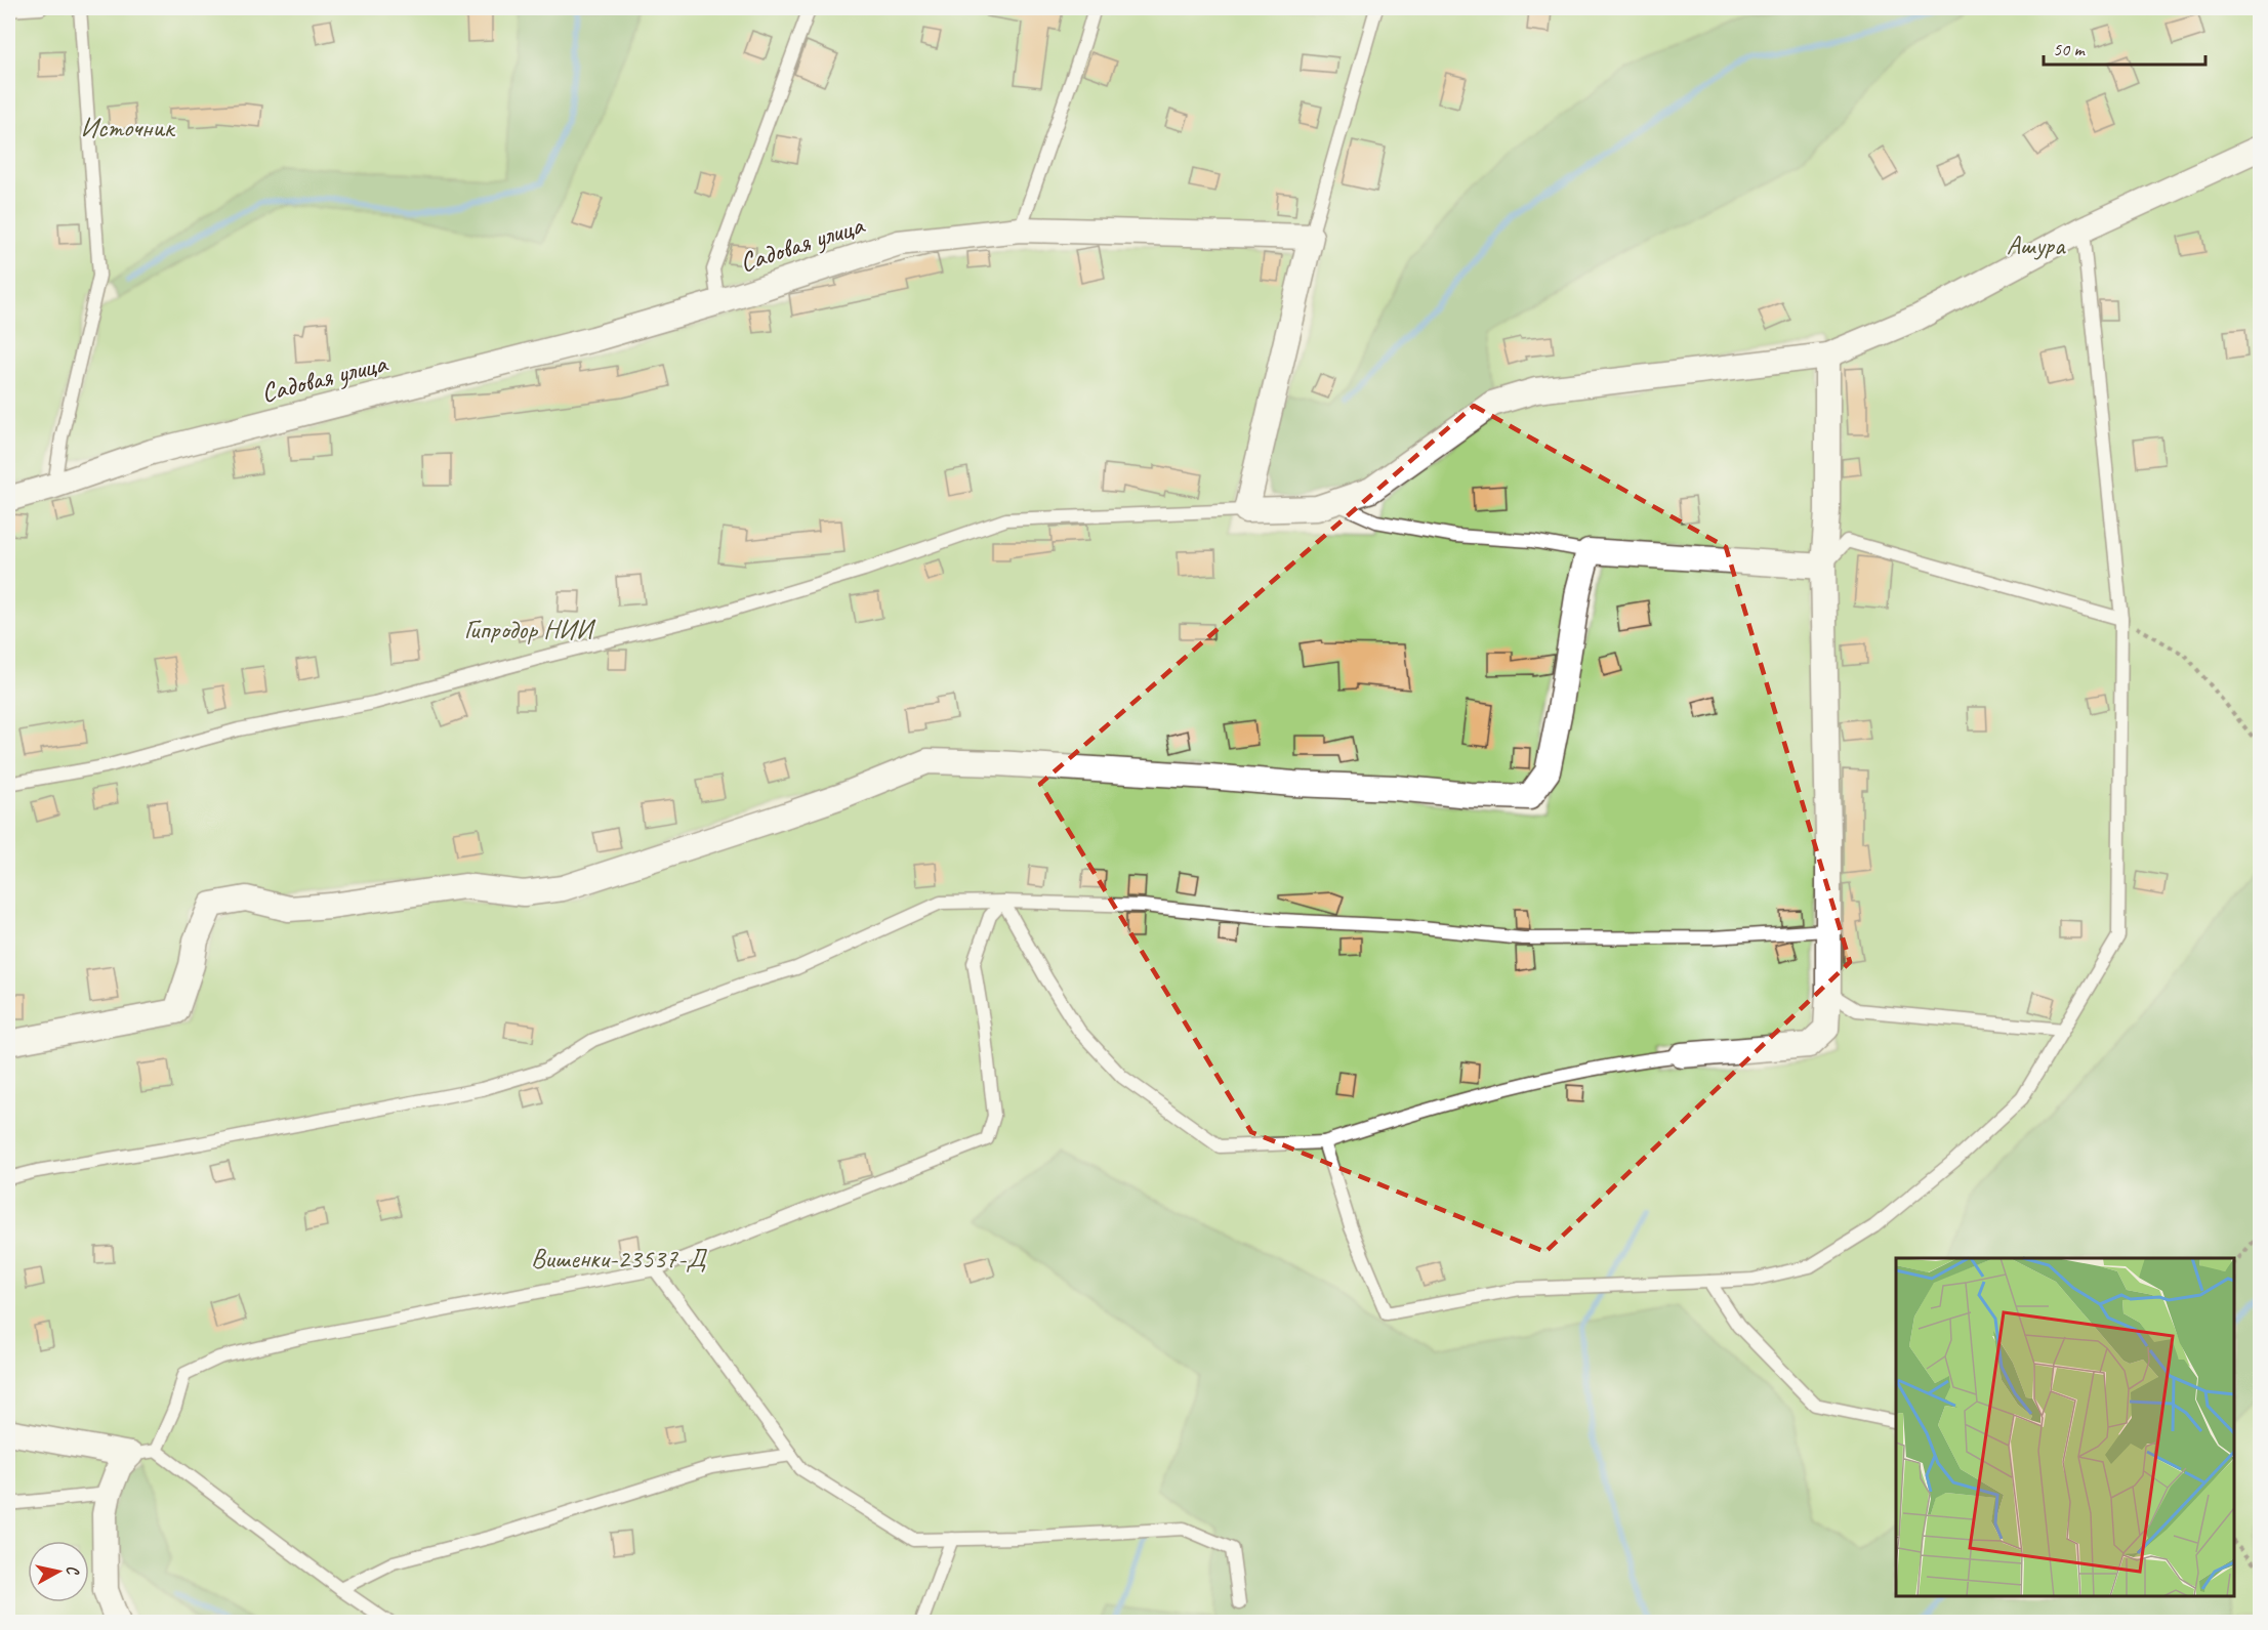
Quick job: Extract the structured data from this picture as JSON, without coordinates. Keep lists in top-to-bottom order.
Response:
{
  "streets": {
    "street": ["Садовая улица"]
  },
  "parks": [
    "Источник",
    "Ашура",
    "Гипродор НИИ",
    "Вишенки-23537-Д"
  ],
  "scale_bar": "50 m",
  "north": "right"
}
